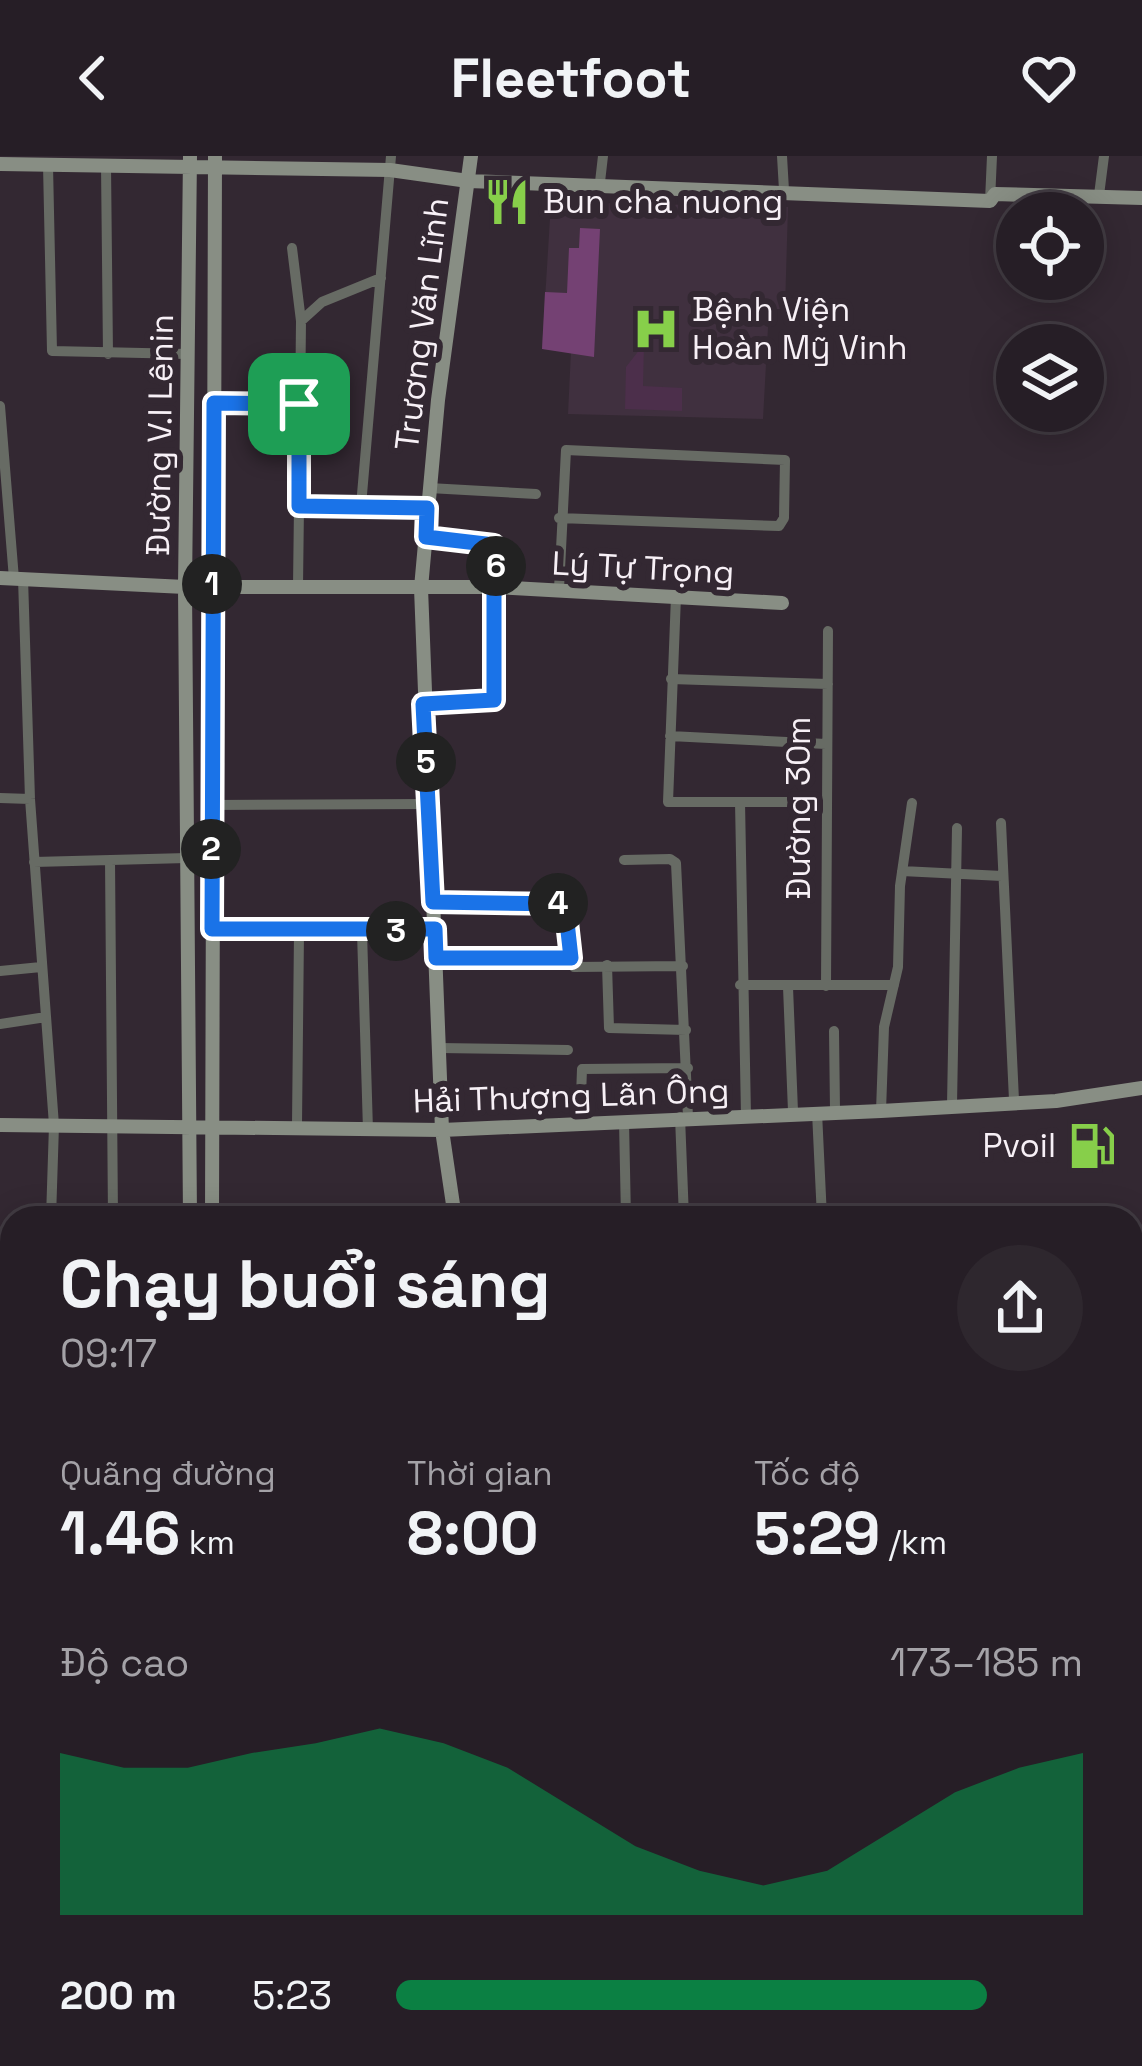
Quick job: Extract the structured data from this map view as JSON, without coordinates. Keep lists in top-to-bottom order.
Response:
{
  "streets": {
    "street": [
      "Trương Văn Lĩnh",
      "Đường V.I Lênin",
      "Lý Tự Trọng",
      "Đường 30m",
      "Hải Thượng Lãn Ông"
    ]
  },
  "crossings": [
    ["Trương Văn Lĩnh", "Lý Tự Trọng"],
    ["Trương Văn Lĩnh", "Hải Thượng Lãn Ông"],
    ["Đường V.I Lênin", "Lý Tự Trọng"],
    ["Đường V.I Lênin", "Hải Thượng Lãn Ông"]
  ],
  "places": {
    "restaurant": ["Bun cha nuong"],
    "hospital": ["Bệnh Viện Hoàn Mỹ Vinh"],
    "fuel station": ["Pvoil"]
  },
  "page": {
    "header": "Fleetfoot",
    "pins": [
      "6",
      "1",
      "5",
      "2",
      "4",
      "3"
    ],
    "heading": ["Chạy buổi sáng", "09:17"],
    "stats": [
      ["Quãng đường", "1.46 km"],
      ["Thời gian", "8:00"],
      ["Tốc độ", "5:29 /km"]
    ],
    "chart": ["Độ cao", "173–185 m"],
    "list": [
      {
        "name": "200 m",
        "note": "5:23"
      }
    ]
  }
}
